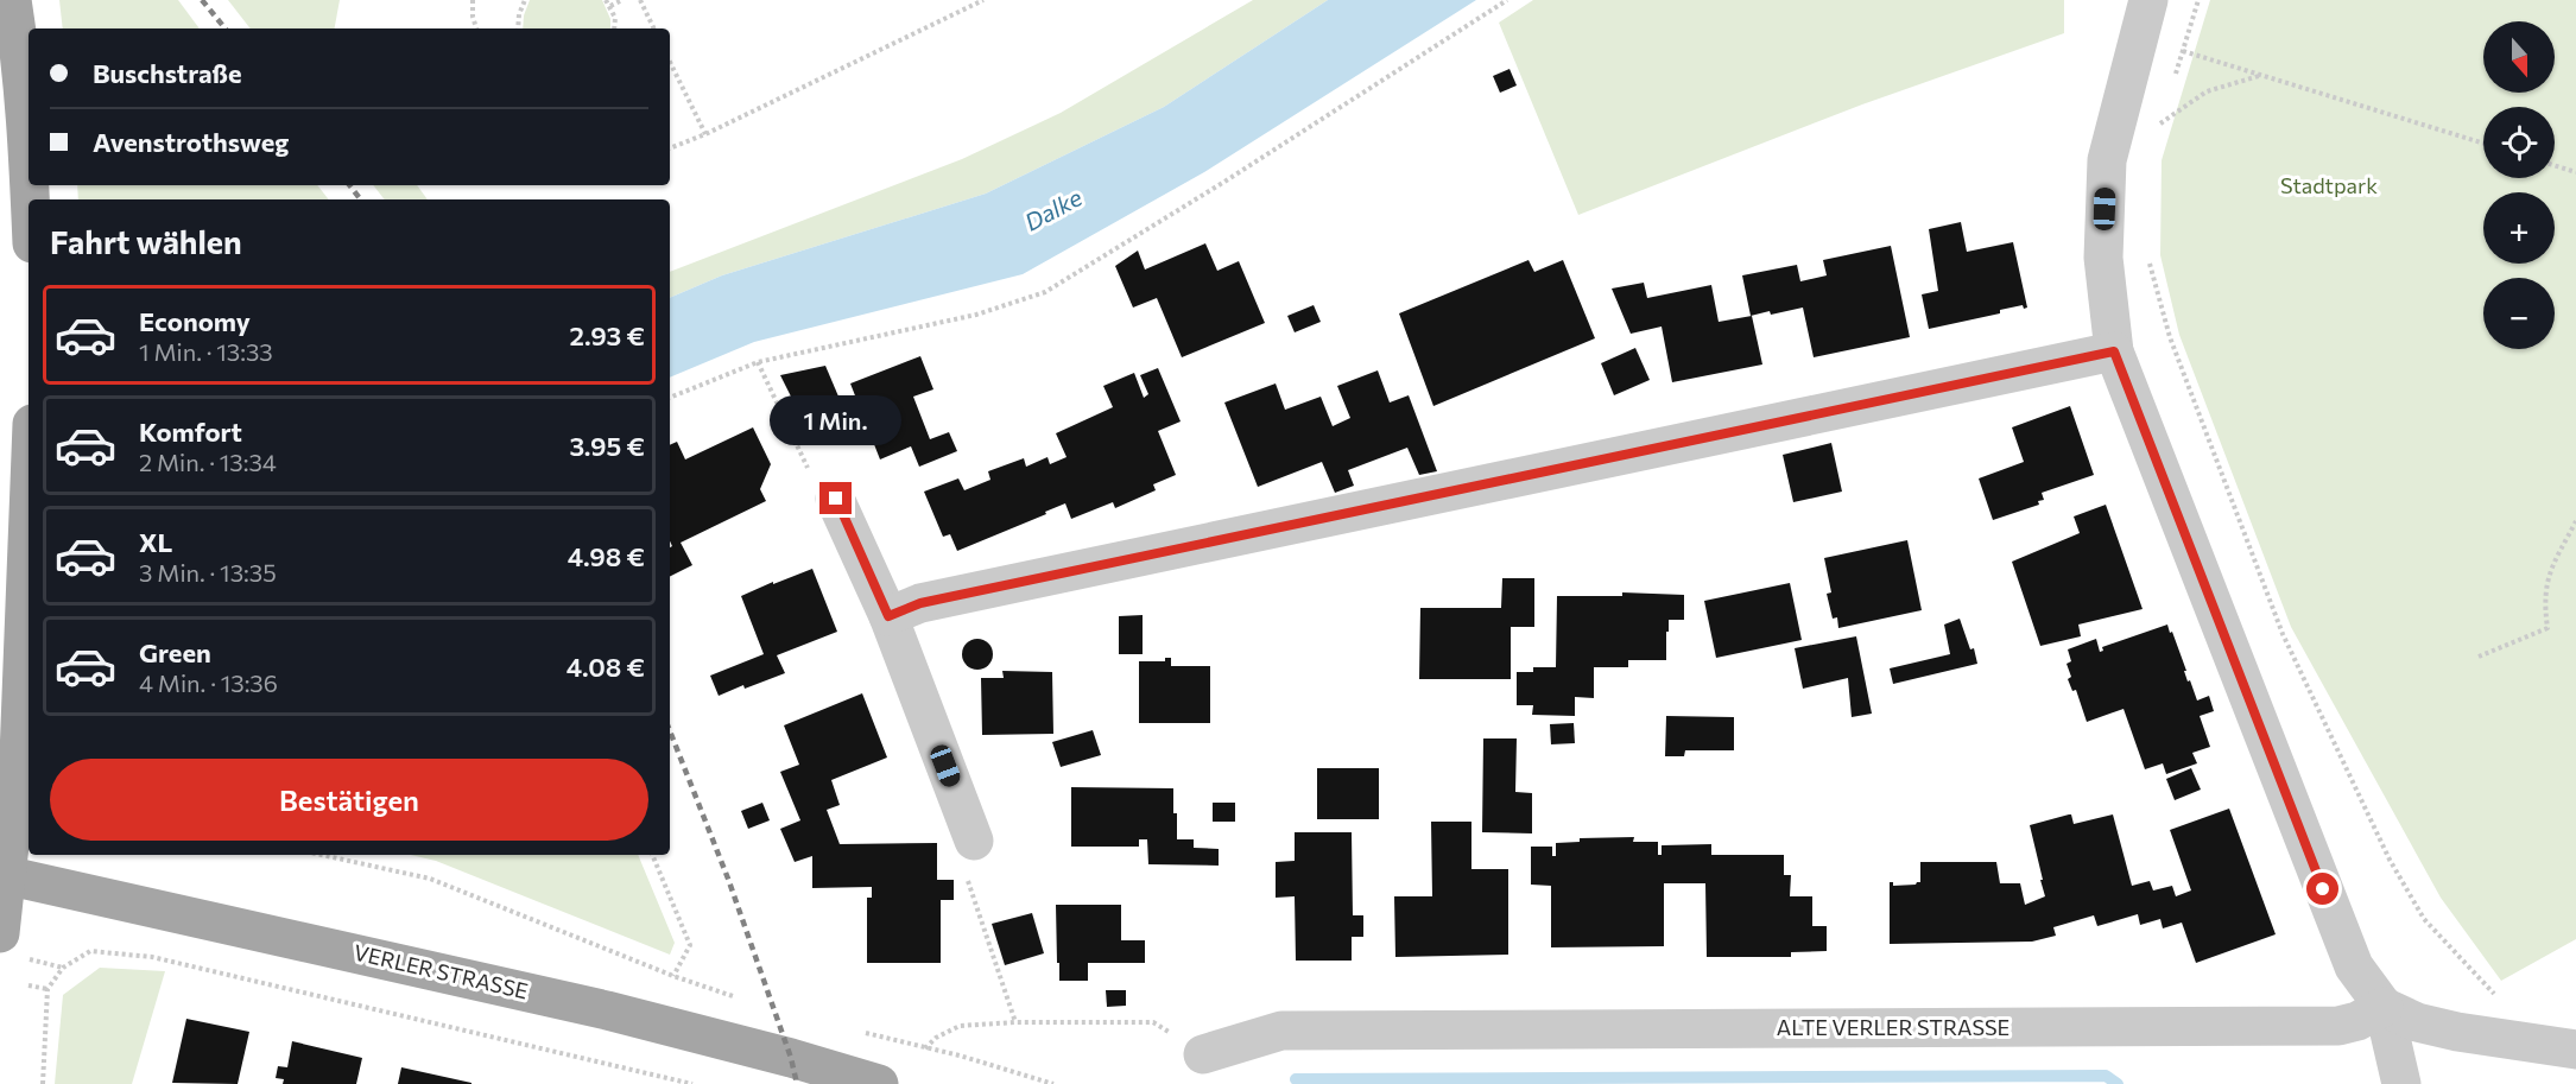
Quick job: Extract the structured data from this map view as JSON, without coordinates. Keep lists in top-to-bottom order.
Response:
{
  "streets": {
    "main road": ["VERLER STRASSE"],
    "street": ["ALTE VERLER STRASSE"]
  },
  "water": ["Dalke"],
  "parks": ["Stadtpark"],
  "north": "bottom",
  "page": {
    "map_buttons": ["+", "−"],
    "banner": ["Buschstraße", "Avenstrothsweg"],
    "heading": "Fahrt wählen",
    "list": [
      {
        "name": "Economy",
        "note": "1 Min. · 13:33",
        "value": "2.93 €"
      },
      {
        "name": "Komfort",
        "note": "2 Min. · 13:34",
        "value": "3.95 €"
      },
      {
        "name": "XL",
        "note": "3 Min. · 13:35",
        "value": "4.98 €"
      },
      {
        "name": "Green",
        "note": "4 Min. · 13:36",
        "value": "4.08 €"
      }
    ],
    "bubble": "1 Min.",
    "buttons": "Bestätigen"
  }
}
